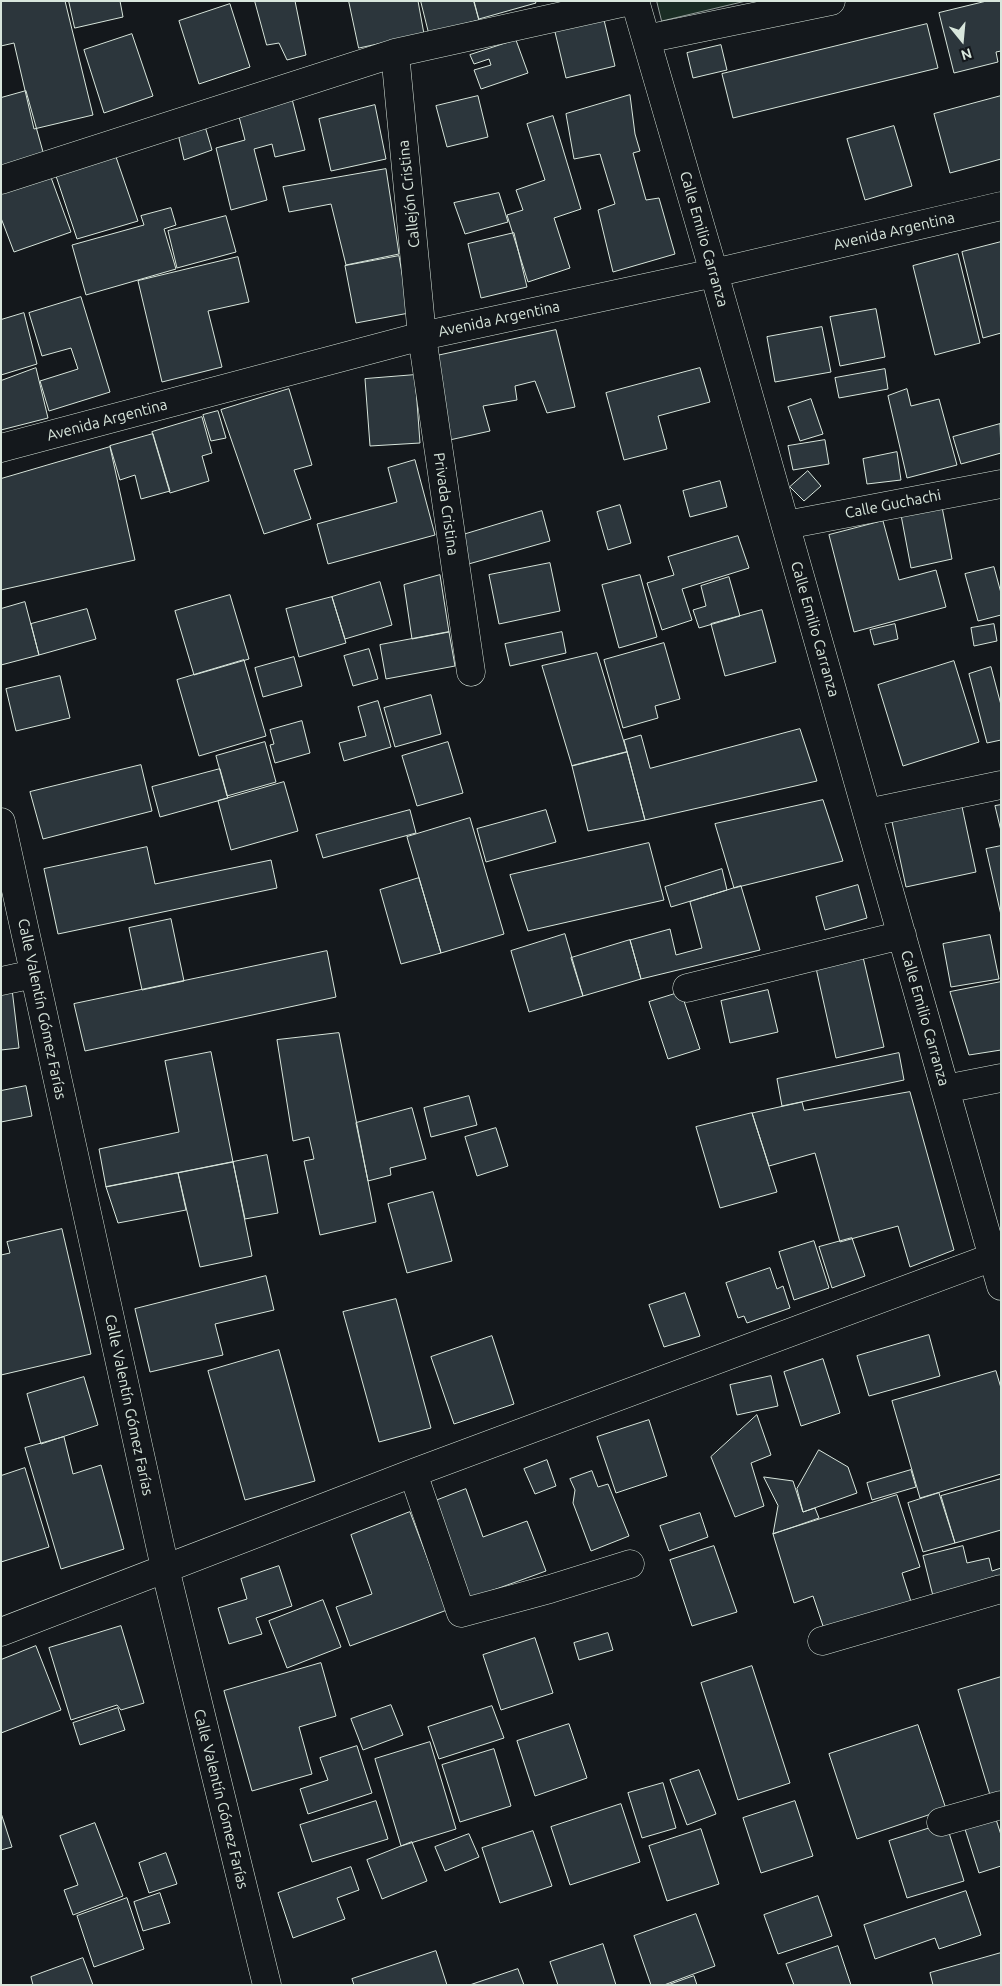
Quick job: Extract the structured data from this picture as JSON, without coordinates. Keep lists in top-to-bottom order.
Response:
{
  "streets": {
    "street": [
      "Callejón Cristina",
      "Avenida Argentina",
      "Calle Emilio Carranza",
      "Privada Cristina",
      "Calle Guchachi",
      "Calle Valentín Gómez Farías"
    ]
  },
  "crossings": [
    ["Callejón Cristina", "Avenida Argentina"],
    ["Callejón Cristina", "Privada Cristina"],
    ["Avenida Argentina", "Calle Emilio Carranza"],
    ["Avenida Argentina", "Privada Cristina"],
    ["Calle Emilio Carranza", "Calle Guchachi"]
  ],
  "north": "bottom"
}
